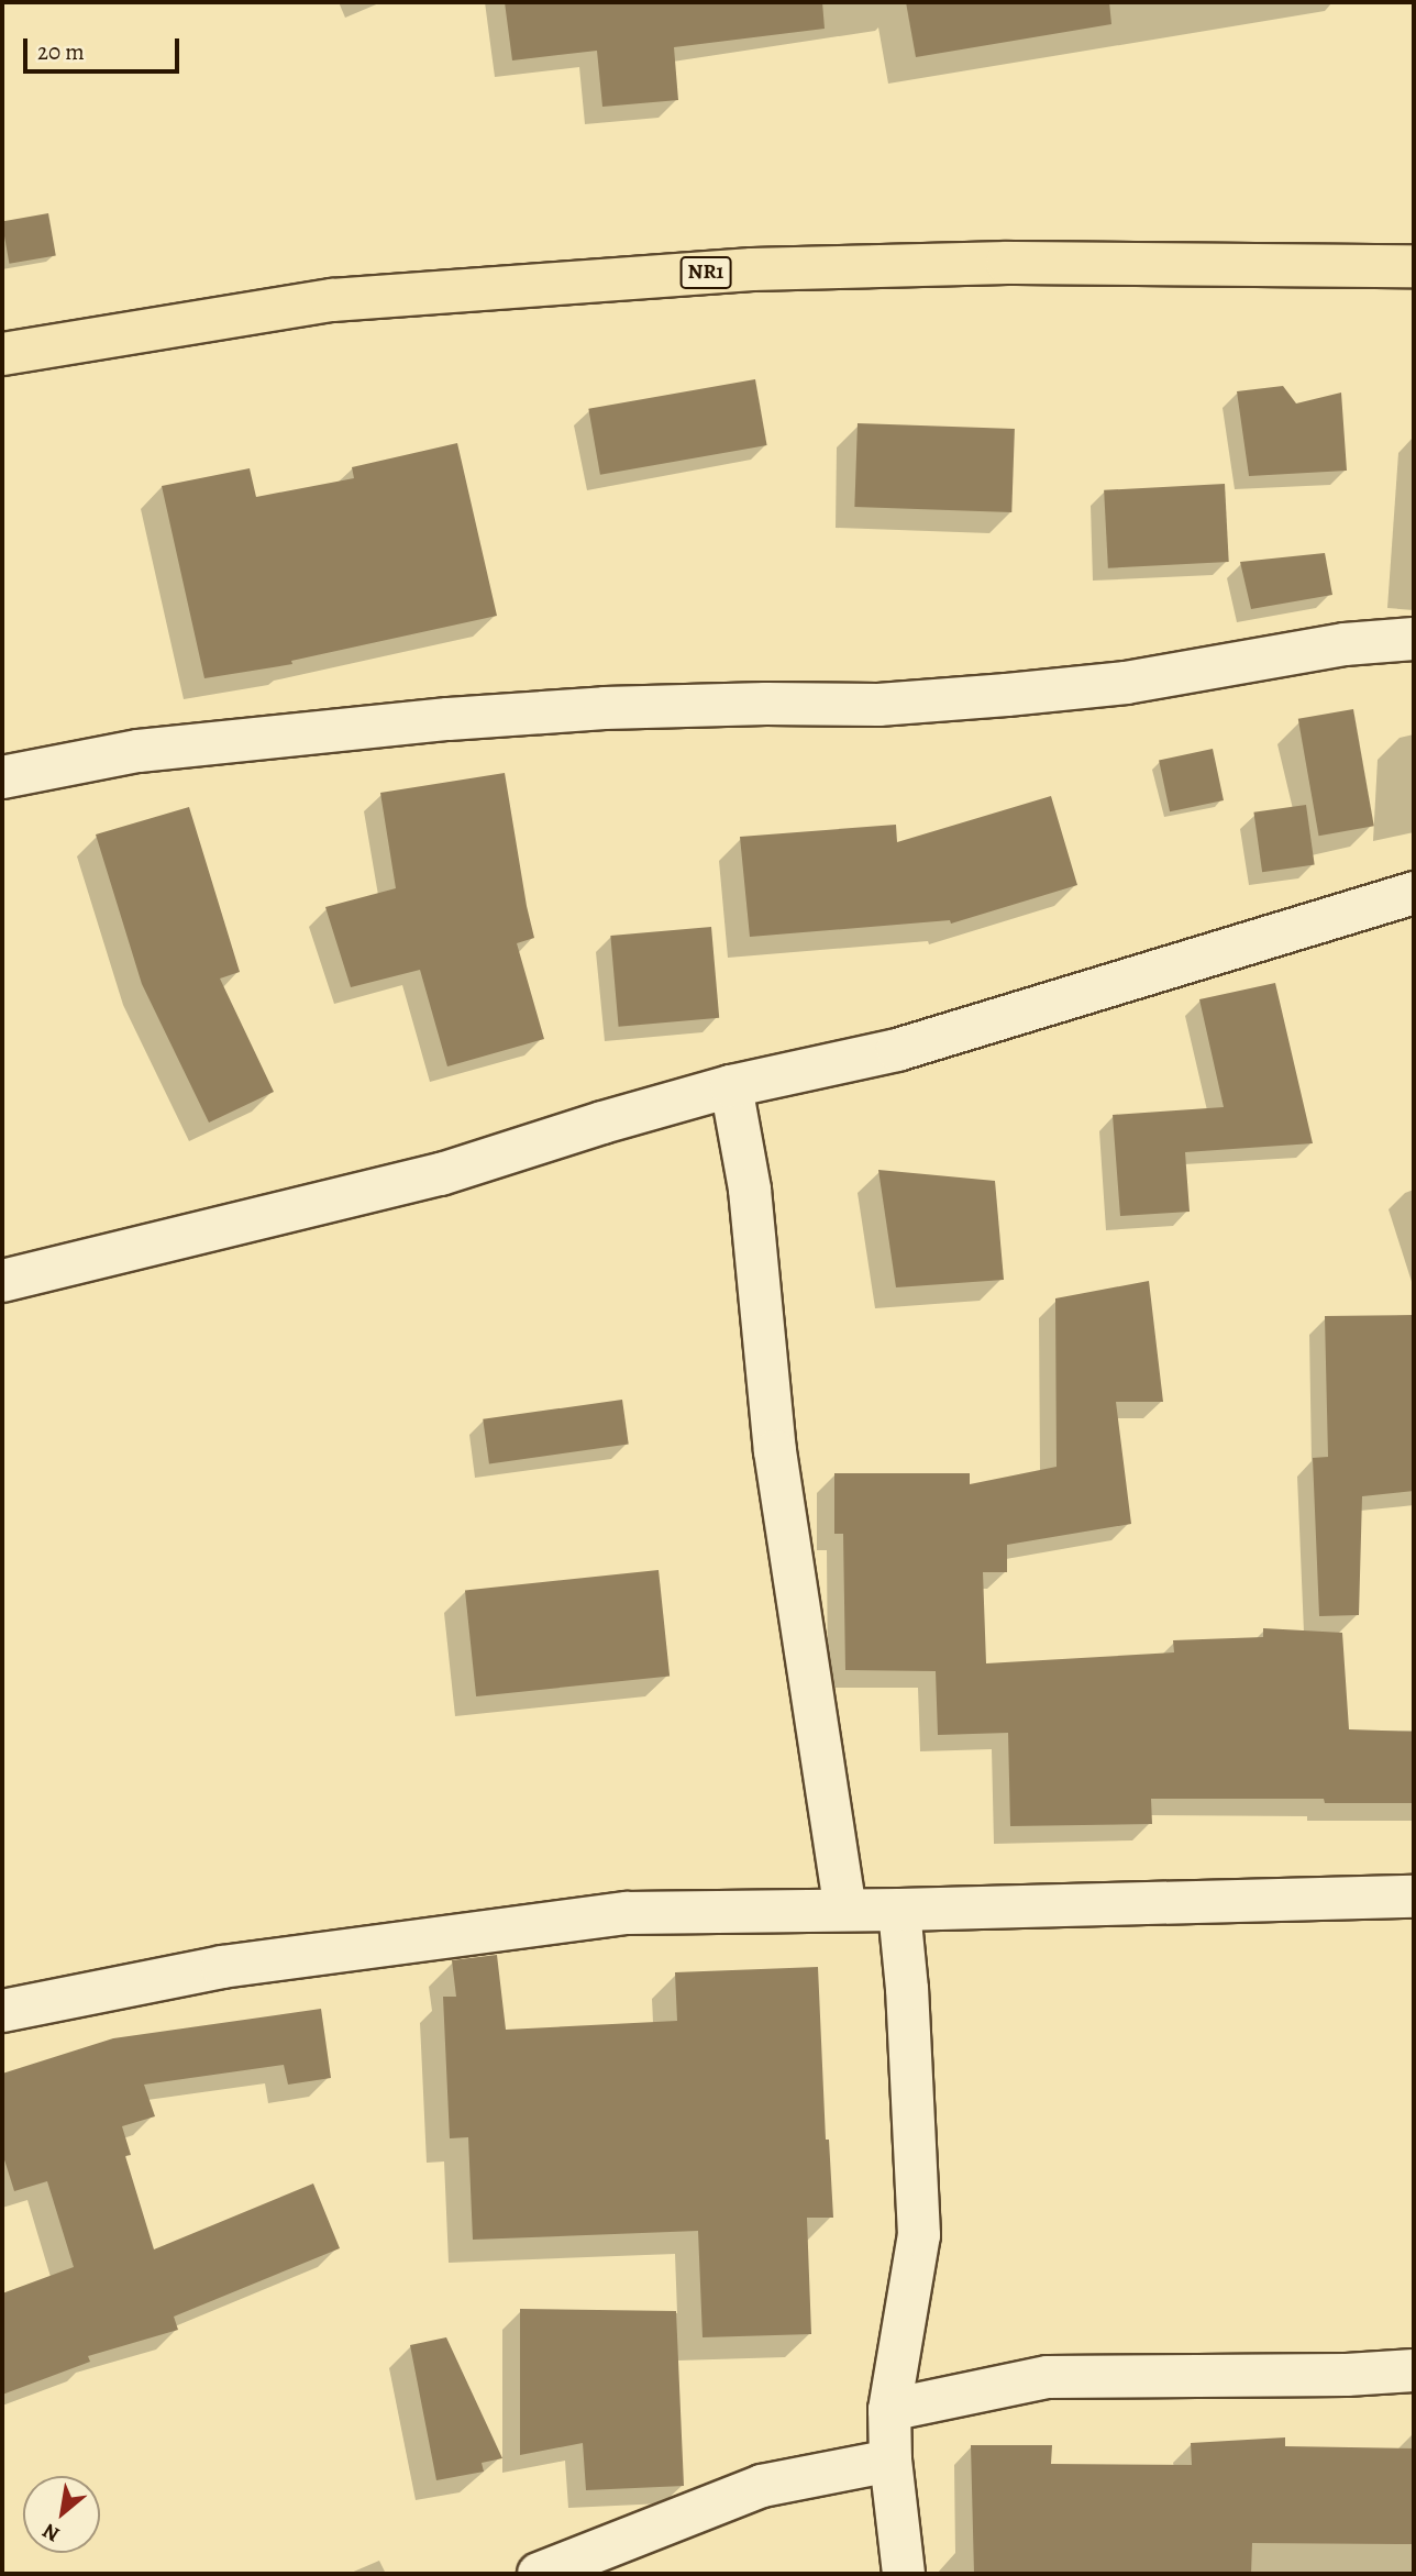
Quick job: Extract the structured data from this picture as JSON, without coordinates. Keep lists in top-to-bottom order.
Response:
{
  "streets": {
    "highway": ["NR1"]
  },
  "scale_bar": "20 m",
  "north": "bottom left"
}
